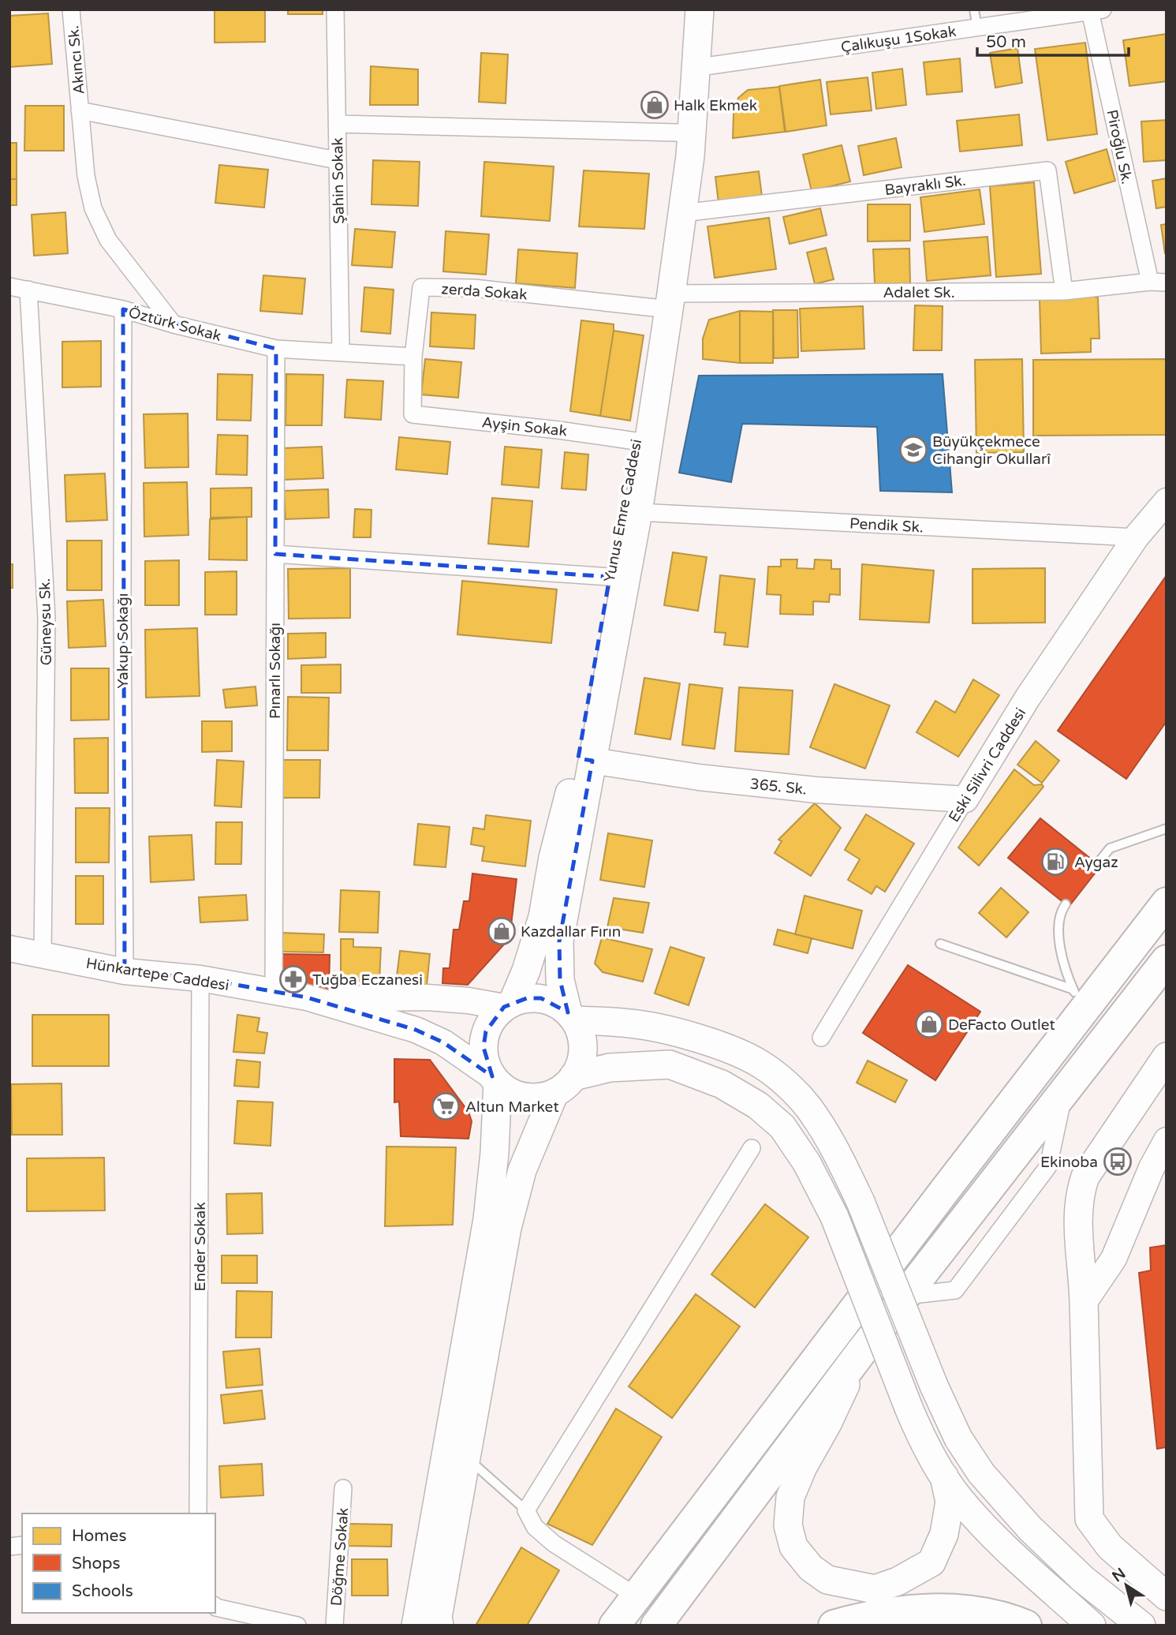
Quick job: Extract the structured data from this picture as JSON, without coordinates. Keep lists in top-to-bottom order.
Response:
{
  "streets": {
    "main road": [
      "Yunus Emre Caddesi",
      "Eski Silivri Caddesi",
      "365. Sk.",
      "Hünkartepe Caddesi"
    ],
    "street": [
      "Çalıkuşu 1Sokak",
      "Akıncı Sk.",
      "Piroğlu Sk.",
      "Şahin Sokak",
      "Bayraklı Sk.",
      "zerda Sokak",
      "Adalet Sk.",
      "Öztürk Sokak",
      "Ayşin Sokak",
      "Pendik Sk.",
      "Güneysu Sk.",
      "Yakup Sokağı",
      "Pınarlı Sokağı",
      "Ender Sokak",
      "Döğme Sokak"
    ]
  },
  "crossings": [
    ["Çalıkuşu 1Sokak", "Piroğlu Sk."],
    ["Akıncı Sk.", "Öztürk Sokak"],
    ["Piroğlu Sk.", "Adalet Sk."],
    ["Şahin Sokak", "Öztürk Sokak"],
    ["Bayraklı Sk.", "Adalet Sk."],
    ["zerda Sokak", "Adalet Sk."],
    ["zerda Sokak", "Ayşin Sokak"],
    ["zerda Sokak", "Yunus Emre Caddesi"],
    ["Adalet Sk.", "Yunus Emre Caddesi"],
    ["Öztürk Sokak", "Güneysu Sk."],
    ["Öztürk Sokak", "Yakup Sokağı"],
    ["Öztürk Sokak", "Pınarlı Sokağı"],
    ["Ayşin Sokak", "Yunus Emre Caddesi"],
    ["Yunus Emre Caddesi", "365. Sk."],
    ["Pendik Sk.", "Eski Silivri Caddesi"],
    ["Güneysu Sk.", "Hünkartepe Caddesi"],
    ["Yakup Sokağı", "Hünkartepe Caddesi"],
    ["Pınarlı Sokağı", "Hünkartepe Caddesi"],
    ["Eski Silivri Caddesi", "365. Sk."],
    ["Hünkartepe Caddesi", "Ender Sokak"]
  ],
  "places": {
    "shop": ["Halk Ekmek", "Kazdallar Fırın", "DeFacto Outlet"],
    "school or university": ["Büyükçekmece Cihangir Okullarî"],
    "fuel station": ["Aygaz"],
    "pharmacy": ["Tuğba Eczanesi"],
    "supermarket": ["Altun Market"],
    "bus stop": ["Ekinoba"]
  },
  "legend": ["Homes", "Shops", "Schools"],
  "scale_bar": "50 m",
  "north": "top left"
}
